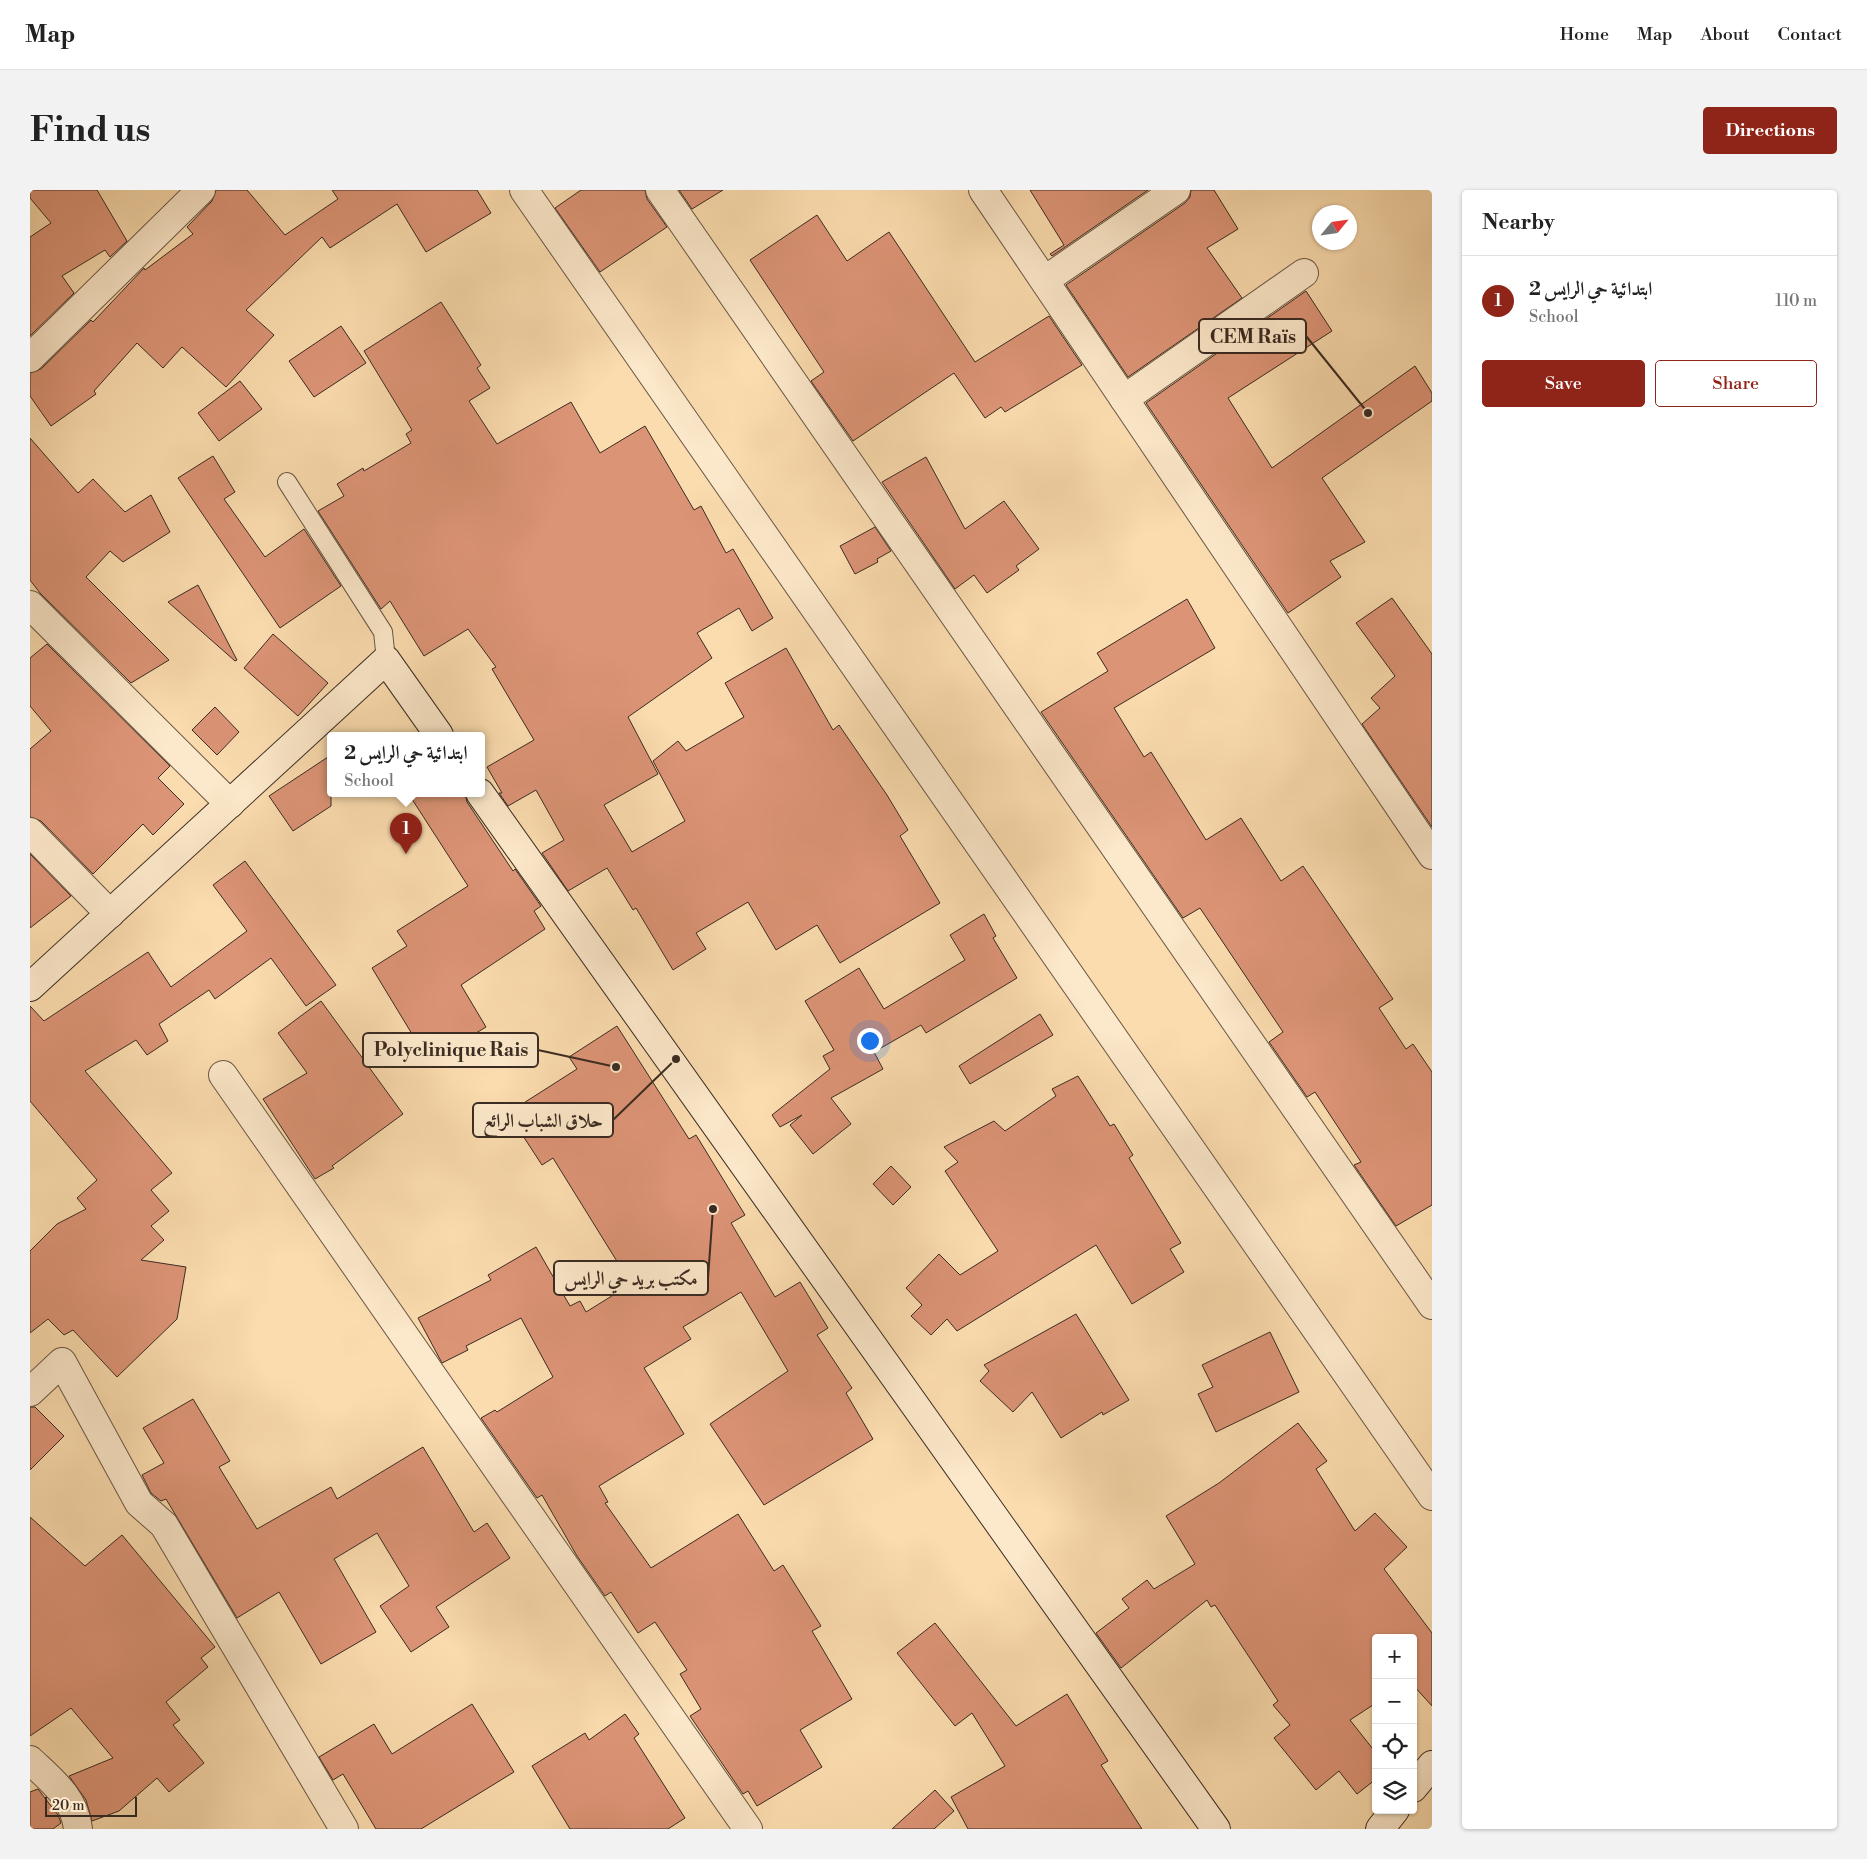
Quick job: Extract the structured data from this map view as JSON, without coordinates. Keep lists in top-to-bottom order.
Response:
{
  "places": [
    "CEM Raïs",
    "حلاق الشباب الرائع",
    "Polyclinique Rais",
    "مكتب بريد حي الرايس"
  ],
  "scale_bar": "20 m",
  "north": "top right",
  "page": {
    "header": "Map",
    "nav": [
      "Home",
      "Map",
      "About",
      "Contact"
    ],
    "buttons": [
      "Directions",
      ["Save", "Share"]
    ],
    "title": "Find us",
    "heading": "Nearby",
    "list": [
      {
        "mark": "1",
        "name": "ابتدائية حي الرايس 2",
        "note": "School",
        "value": "110 m"
      }
    ],
    "popup": ["ابتدائية حي الرايس 2", "School"],
    "pins": "1",
    "map_buttons": ["+", "−"],
    "scale": "20 m"
  }
}
